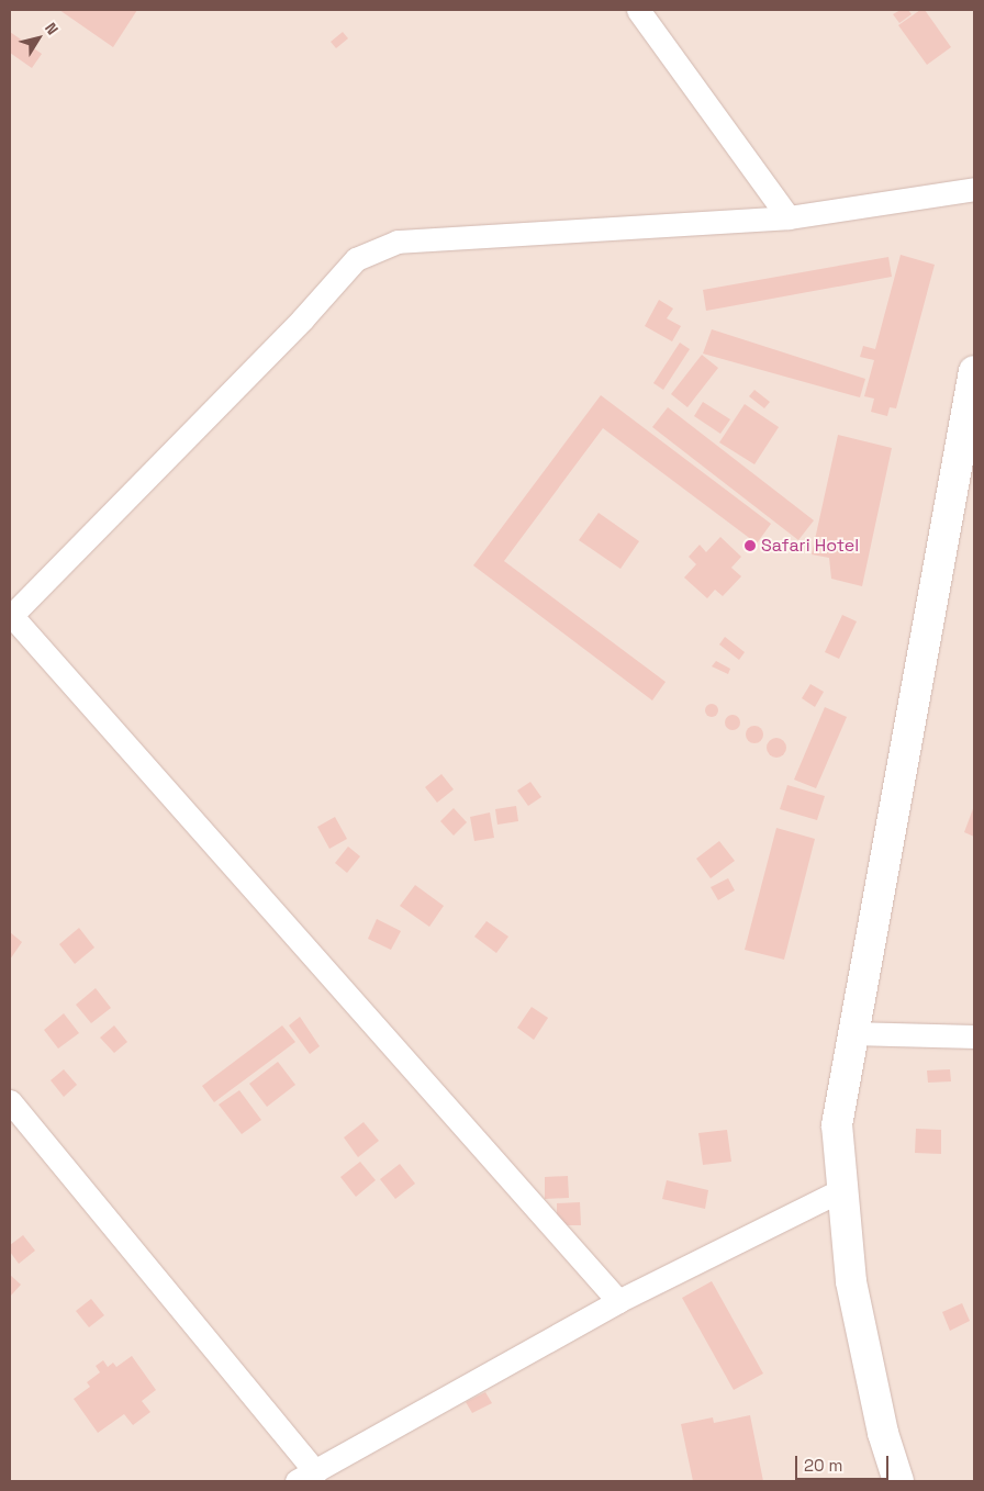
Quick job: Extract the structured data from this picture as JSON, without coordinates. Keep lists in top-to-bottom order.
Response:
{
  "places": ["Safari Hotel"],
  "scale_bar": "20 m",
  "north": "top right"
}
